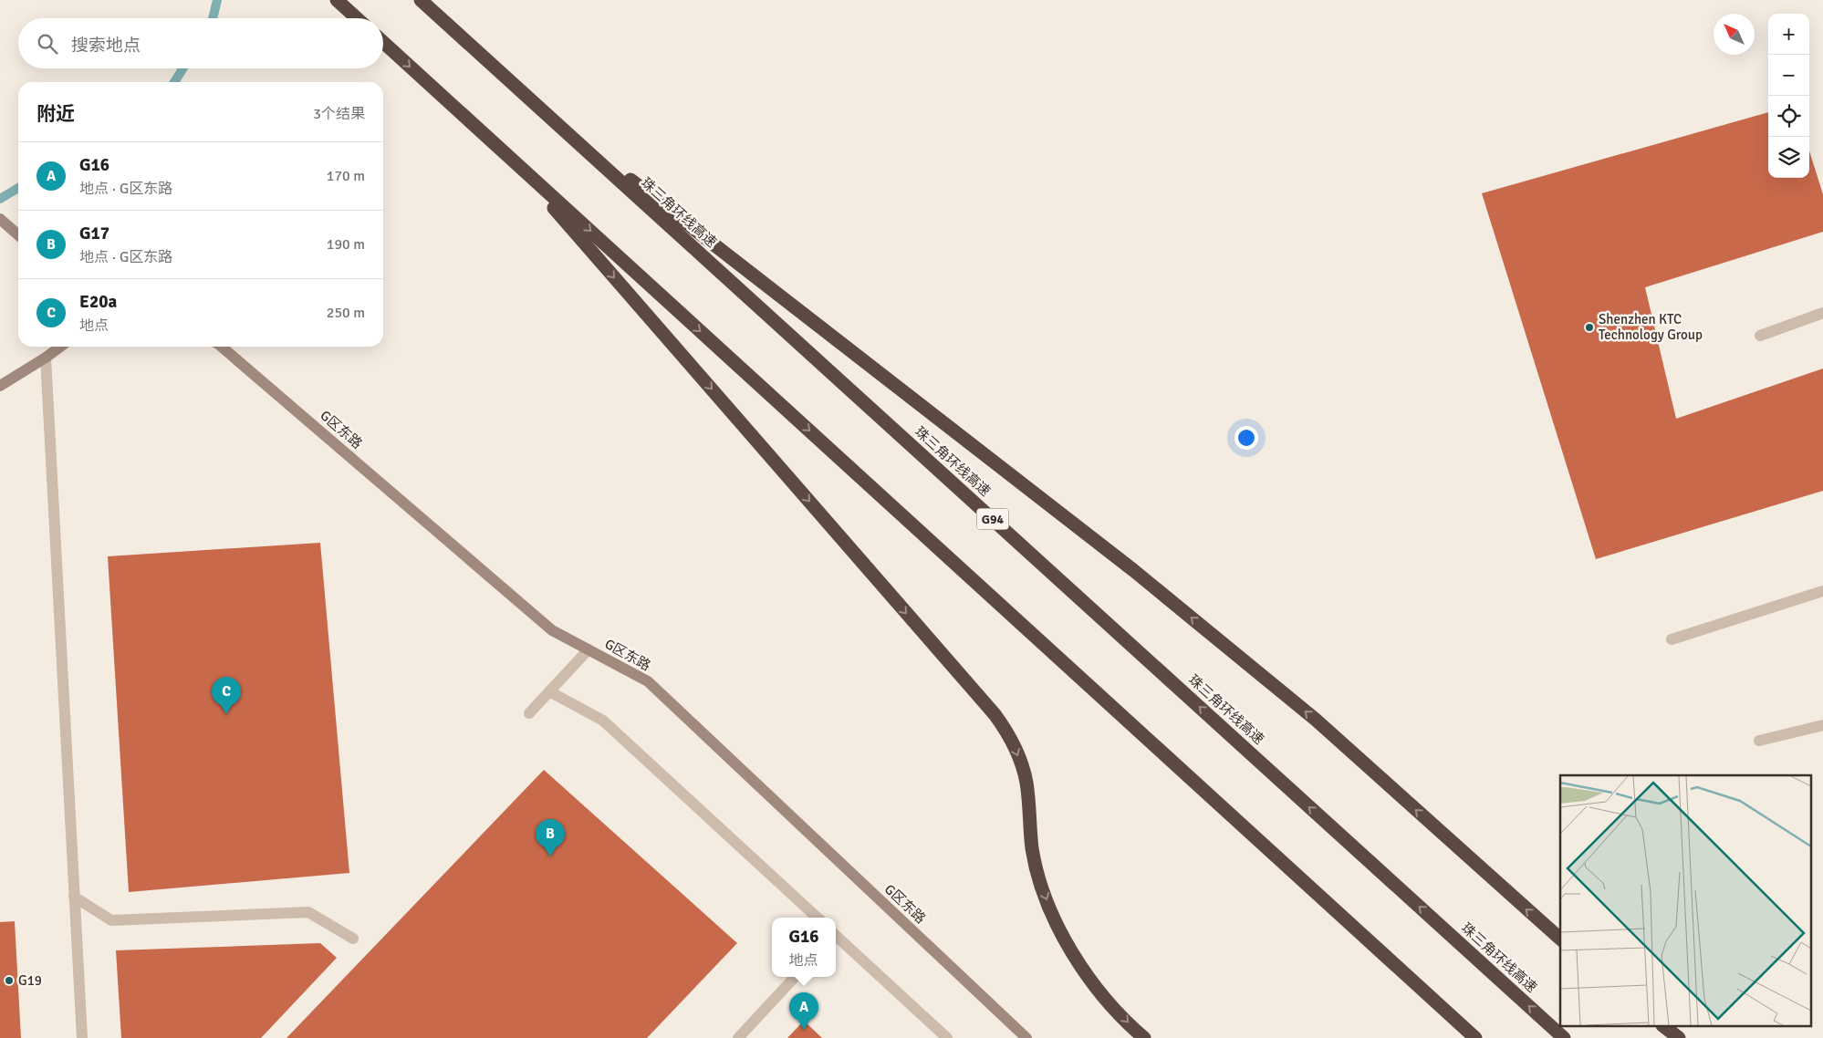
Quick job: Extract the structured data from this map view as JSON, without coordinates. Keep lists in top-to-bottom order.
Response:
{
  "streets": {
    "highway": ["珠三角环线高速", "G94"],
    "street": ["G区东路"]
  },
  "places": ["Shenzhen KTC Technology Group", "G19"],
  "north": "top left",
  "page": {
    "map_buttons": ["+", "−"],
    "search": "搜索地点",
    "heading": ["附近", "3个结果"],
    "list": [
      {
        "mark": "A",
        "name": "G16",
        "note": "地点 · G区东路",
        "value": "170 m"
      },
      {
        "mark": "B",
        "name": "G17",
        "note": "地点 · G区东路",
        "value": "190 m"
      },
      {
        "mark": "C",
        "name": "E20a",
        "note": "地点",
        "value": "250 m"
      }
    ],
    "pins": ["C", "B", "A"],
    "popup": ["G16", "地点"]
  }
}
